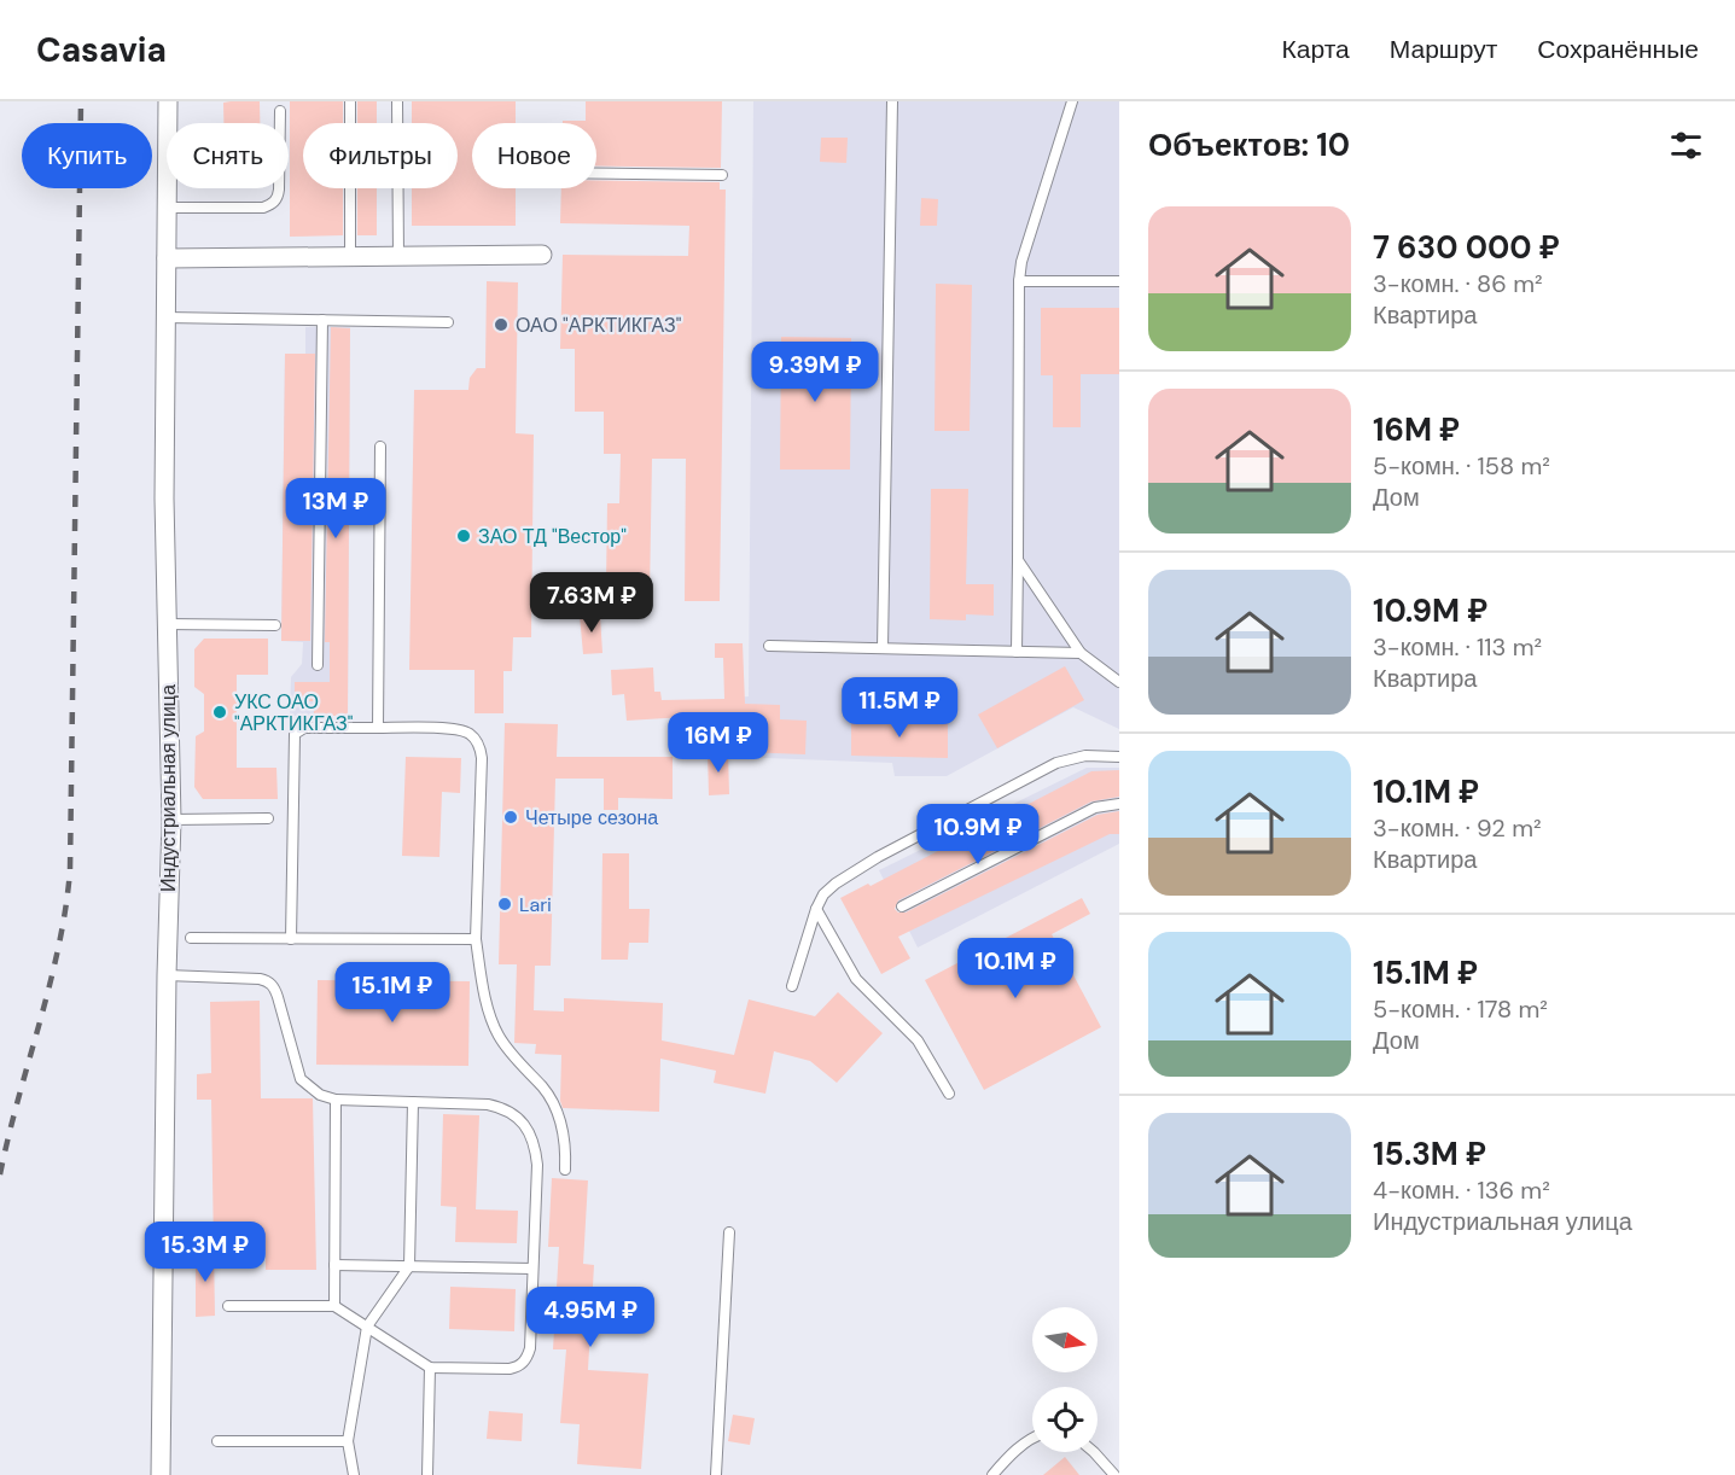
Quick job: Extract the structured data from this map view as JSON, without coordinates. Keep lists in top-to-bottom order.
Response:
{
  "streets": {
    "street": ["Индустриальная улица"]
  },
  "places": [
    "ОАО \"АРКТИКГАЗ\"",
    "ЗАО ТД \"Вестор\"",
    "УКС ОАО \"АРКТИКГАЗ\"",
    "Четыре сезона",
    "Lari"
  ],
  "north": "right",
  "page": {
    "header": "Casavia",
    "nav": ["Карта", "Маршрут", "Сохранённые"],
    "heading": "Объектов: 10",
    "chip": [
      "Купить",
      "Снять",
      "Фильтры",
      "Новое"
    ],
    "list": [
      {
        "name": "7 630 000 ₽",
        "note": "3-комн. · 86 m² · Квартира"
      },
      {
        "name": "16M ₽",
        "note": "5-комн. · 158 m² · Дом"
      },
      {
        "name": "10.9M ₽",
        "note": "3-комн. · 113 m² · Квартира"
      },
      {
        "name": "10.1M ₽",
        "note": "3-комн. · 92 m² · Квартира"
      },
      {
        "name": "15.1M ₽",
        "note": "5-комн. · 178 m² · Дом"
      },
      {
        "name": "15.3M ₽",
        "note": "4-комн. · 136 m² · Индустриальная улица"
      }
    ],
    "price": [
      "9.39M ₽",
      "13M ₽",
      "7.63M ₽",
      "11.5M ₽",
      "16M ₽",
      "10.9M ₽",
      "10.1M ₽",
      "15.1M ₽",
      "15.3M ₽",
      "4.95M ₽"
    ]
  }
}
